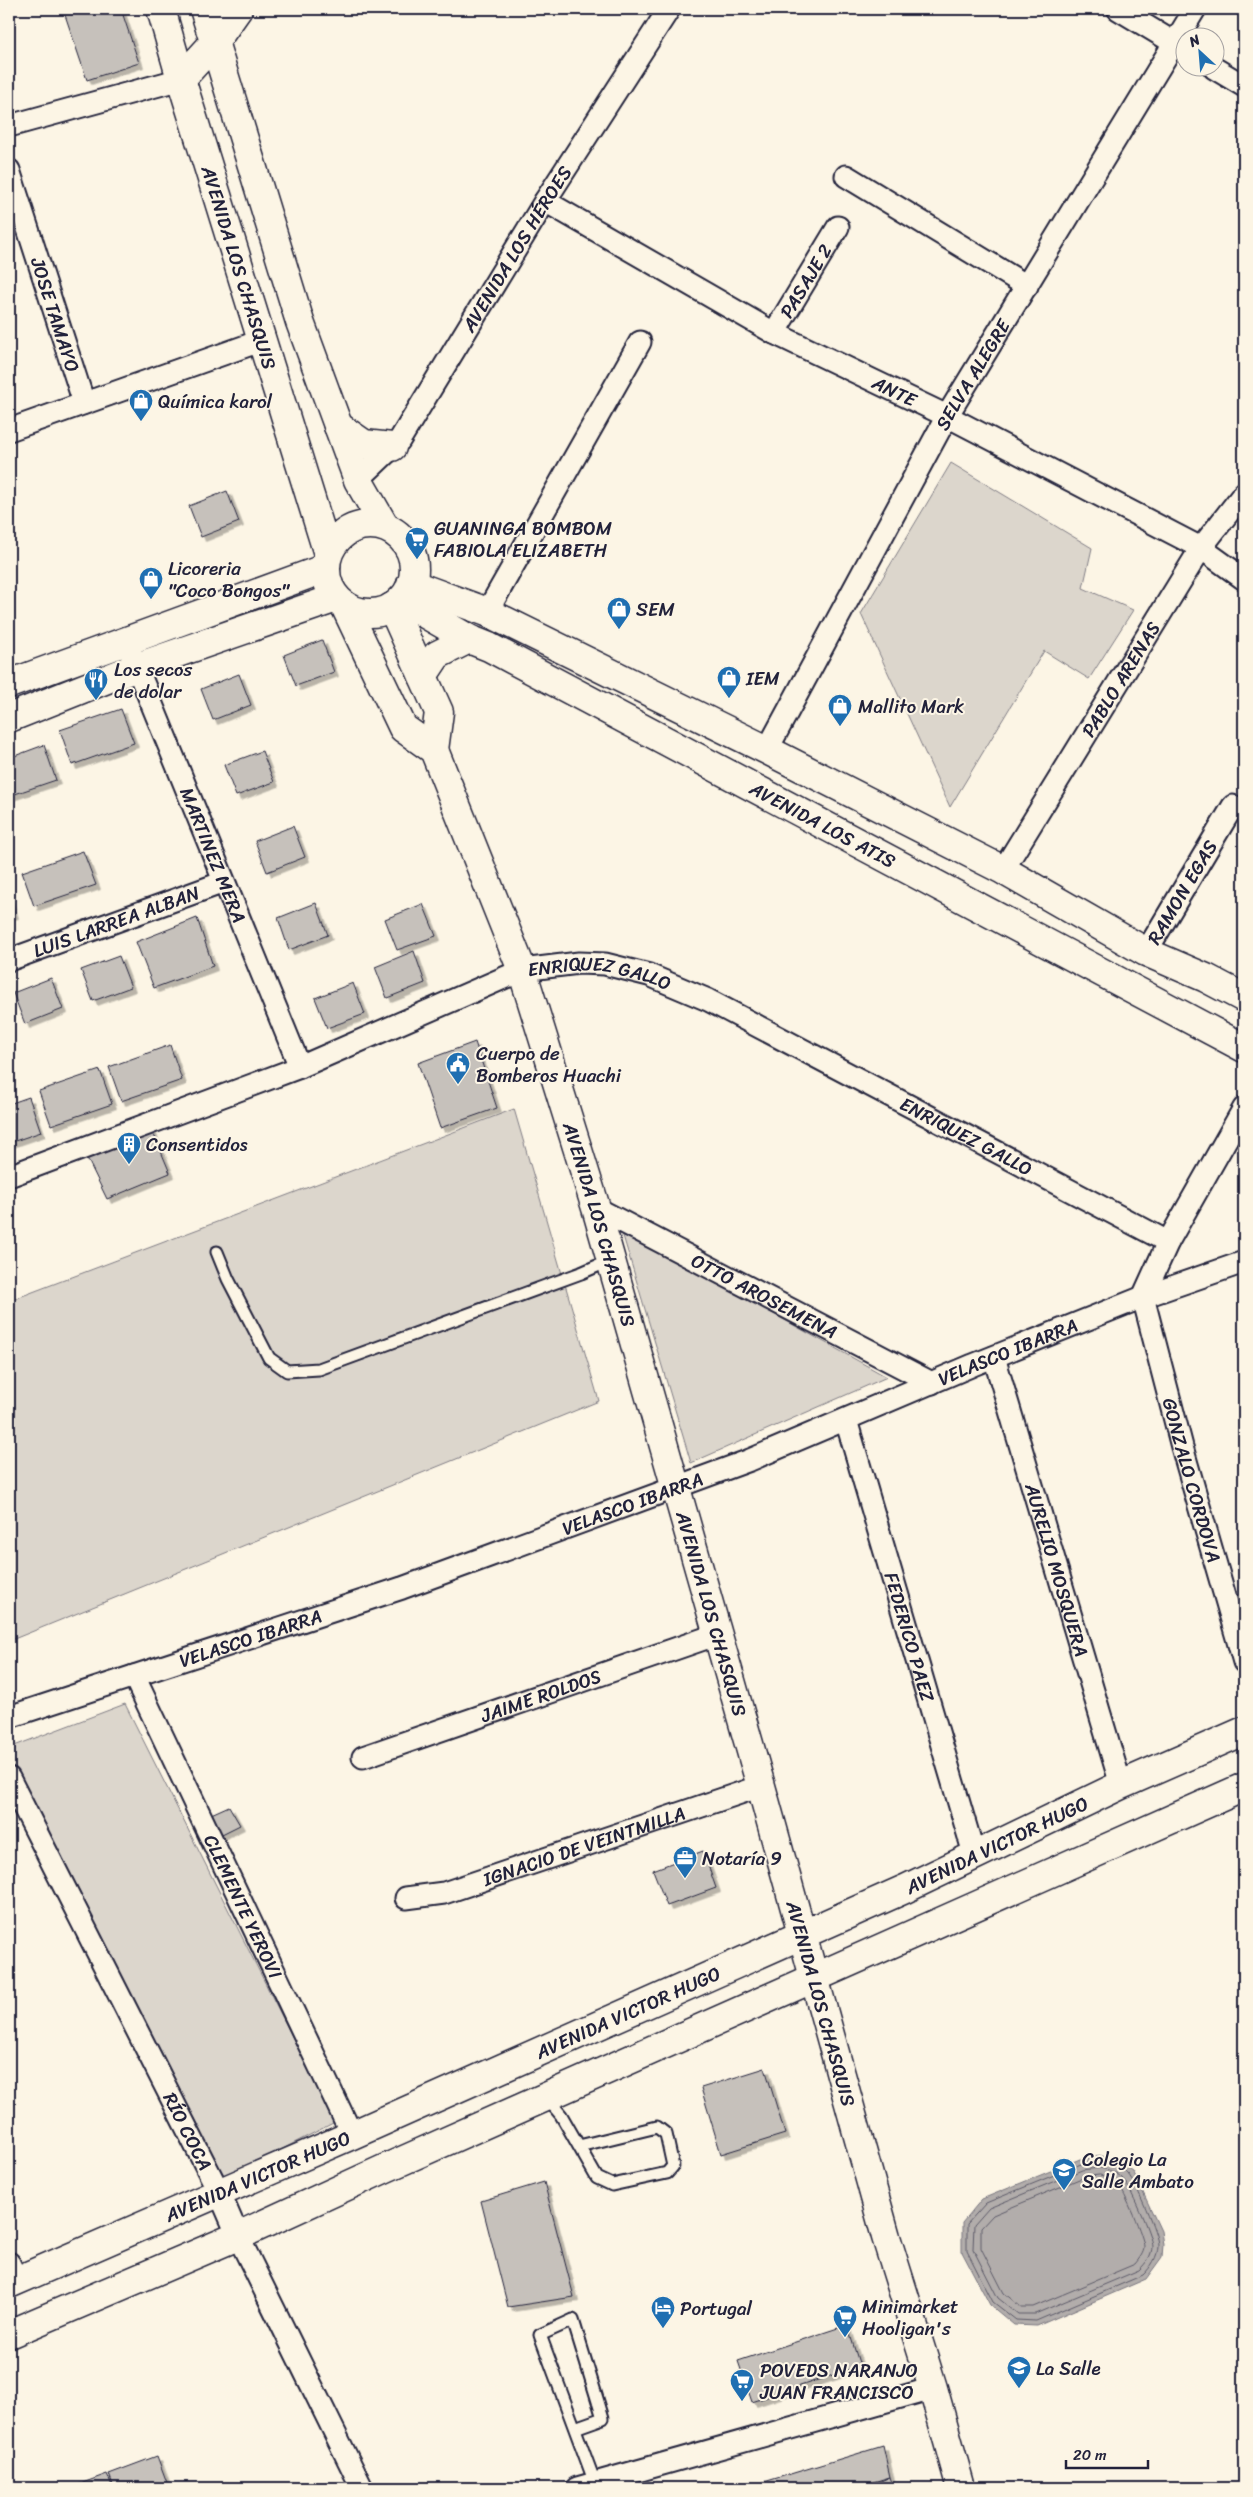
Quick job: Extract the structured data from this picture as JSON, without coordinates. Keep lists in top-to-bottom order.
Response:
{
  "streets": {
    "main road": ["AVENIDA LOS CHASQUIS", "AVENIDA LOS ATIS", "AVENIDA VICTOR HUGO"],
    "street": [
      "AVENIDA LOS HÉROES",
      "PASAJE 2",
      "JOSE TAMAYO",
      "SELVA ALEGRE",
      "ANTE",
      "PABLO ARENAS",
      "MARTINEZ MERA",
      "RAMON EGAS",
      "LUIS LARREA ALBAN",
      "ENRIQUEZ GALLO",
      "OTTO AROSEMENA",
      "VELASCO IBARRA",
      "GONZALO CORDOVA",
      "AURELIO MOSQUERA",
      "FEDERICO PAEZ",
      "JAIME ROLDOS",
      "IGNACIO DE VEINTMILLA",
      "CLEMENTE YEROVI",
      "RÍO COCA"
    ]
  },
  "crossings": [
    ["AVENIDA LOS HÉROES", "ANTE"],
    ["AVENIDA LOS CHASQUIS", "AVENIDA LOS ATIS"],
    ["AVENIDA LOS CHASQUIS", "ENRIQUEZ GALLO"],
    ["AVENIDA LOS CHASQUIS", "OTTO AROSEMENA"],
    ["AVENIDA LOS CHASQUIS", "VELASCO IBARRA"],
    ["AVENIDA LOS CHASQUIS", "JAIME ROLDOS"],
    ["AVENIDA LOS CHASQUIS", "AVENIDA VICTOR HUGO"],
    ["AVENIDA LOS CHASQUIS", "IGNACIO DE VEINTMILLA"],
    ["PASAJE 2", "ANTE"],
    ["SELVA ALEGRE", "ANTE"],
    ["ANTE", "PABLO ARENAS"],
    ["MARTINEZ MERA", "LUIS LARREA ALBAN"],
    ["MARTINEZ MERA", "ENRIQUEZ GALLO"],
    ["OTTO AROSEMENA", "VELASCO IBARRA"],
    ["VELASCO IBARRA", "GONZALO CORDOVA"],
    ["VELASCO IBARRA", "AURELIO MOSQUERA"],
    ["VELASCO IBARRA", "FEDERICO PAEZ"],
    ["VELASCO IBARRA", "CLEMENTE YEROVI"],
    ["AURELIO MOSQUERA", "AVENIDA VICTOR HUGO"],
    ["FEDERICO PAEZ", "AVENIDA VICTOR HUGO"],
    ["AVENIDA VICTOR HUGO", "CLEMENTE YEROVI"],
    ["AVENIDA VICTOR HUGO", "RÍO COCA"]
  ],
  "places": {
    "shop": [
      "Química karol",
      "Licoreria \"Coco Bongos\"",
      "SEM",
      "IEM",
      "Mallito Mark"
    ],
    "supermarket": ["GUANINGA BOMBOM FABIOLA ELIZABETH", "Minimarket Hooligan's", "POVEDS NARANJO JUAN FRANCISCO"],
    "restaurant": ["Los secos de dolar"],
    "public building": ["Cuerpo de Bomberos Huachi"],
    "building": ["Consentidos"],
    "office": ["Notaría 9"],
    "school or university": ["Colegio La Salle Ambato", "La Salle"],
    "hotel": ["Portugal"]
  },
  "scale_bar": "20 m",
  "north": "top left"
}
